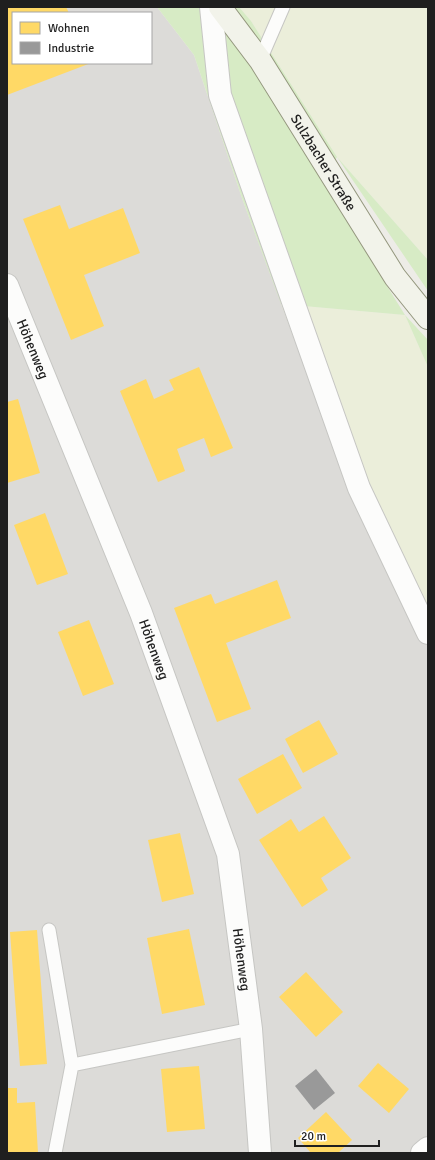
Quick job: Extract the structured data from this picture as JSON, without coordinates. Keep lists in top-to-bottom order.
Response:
{
  "streets": {
    "main road": ["Sulzbacher Straße"],
    "street": ["Höhenweg"]
  },
  "legend": ["Wohnen", "Industrie"],
  "scale_bar": "20 m"
}
